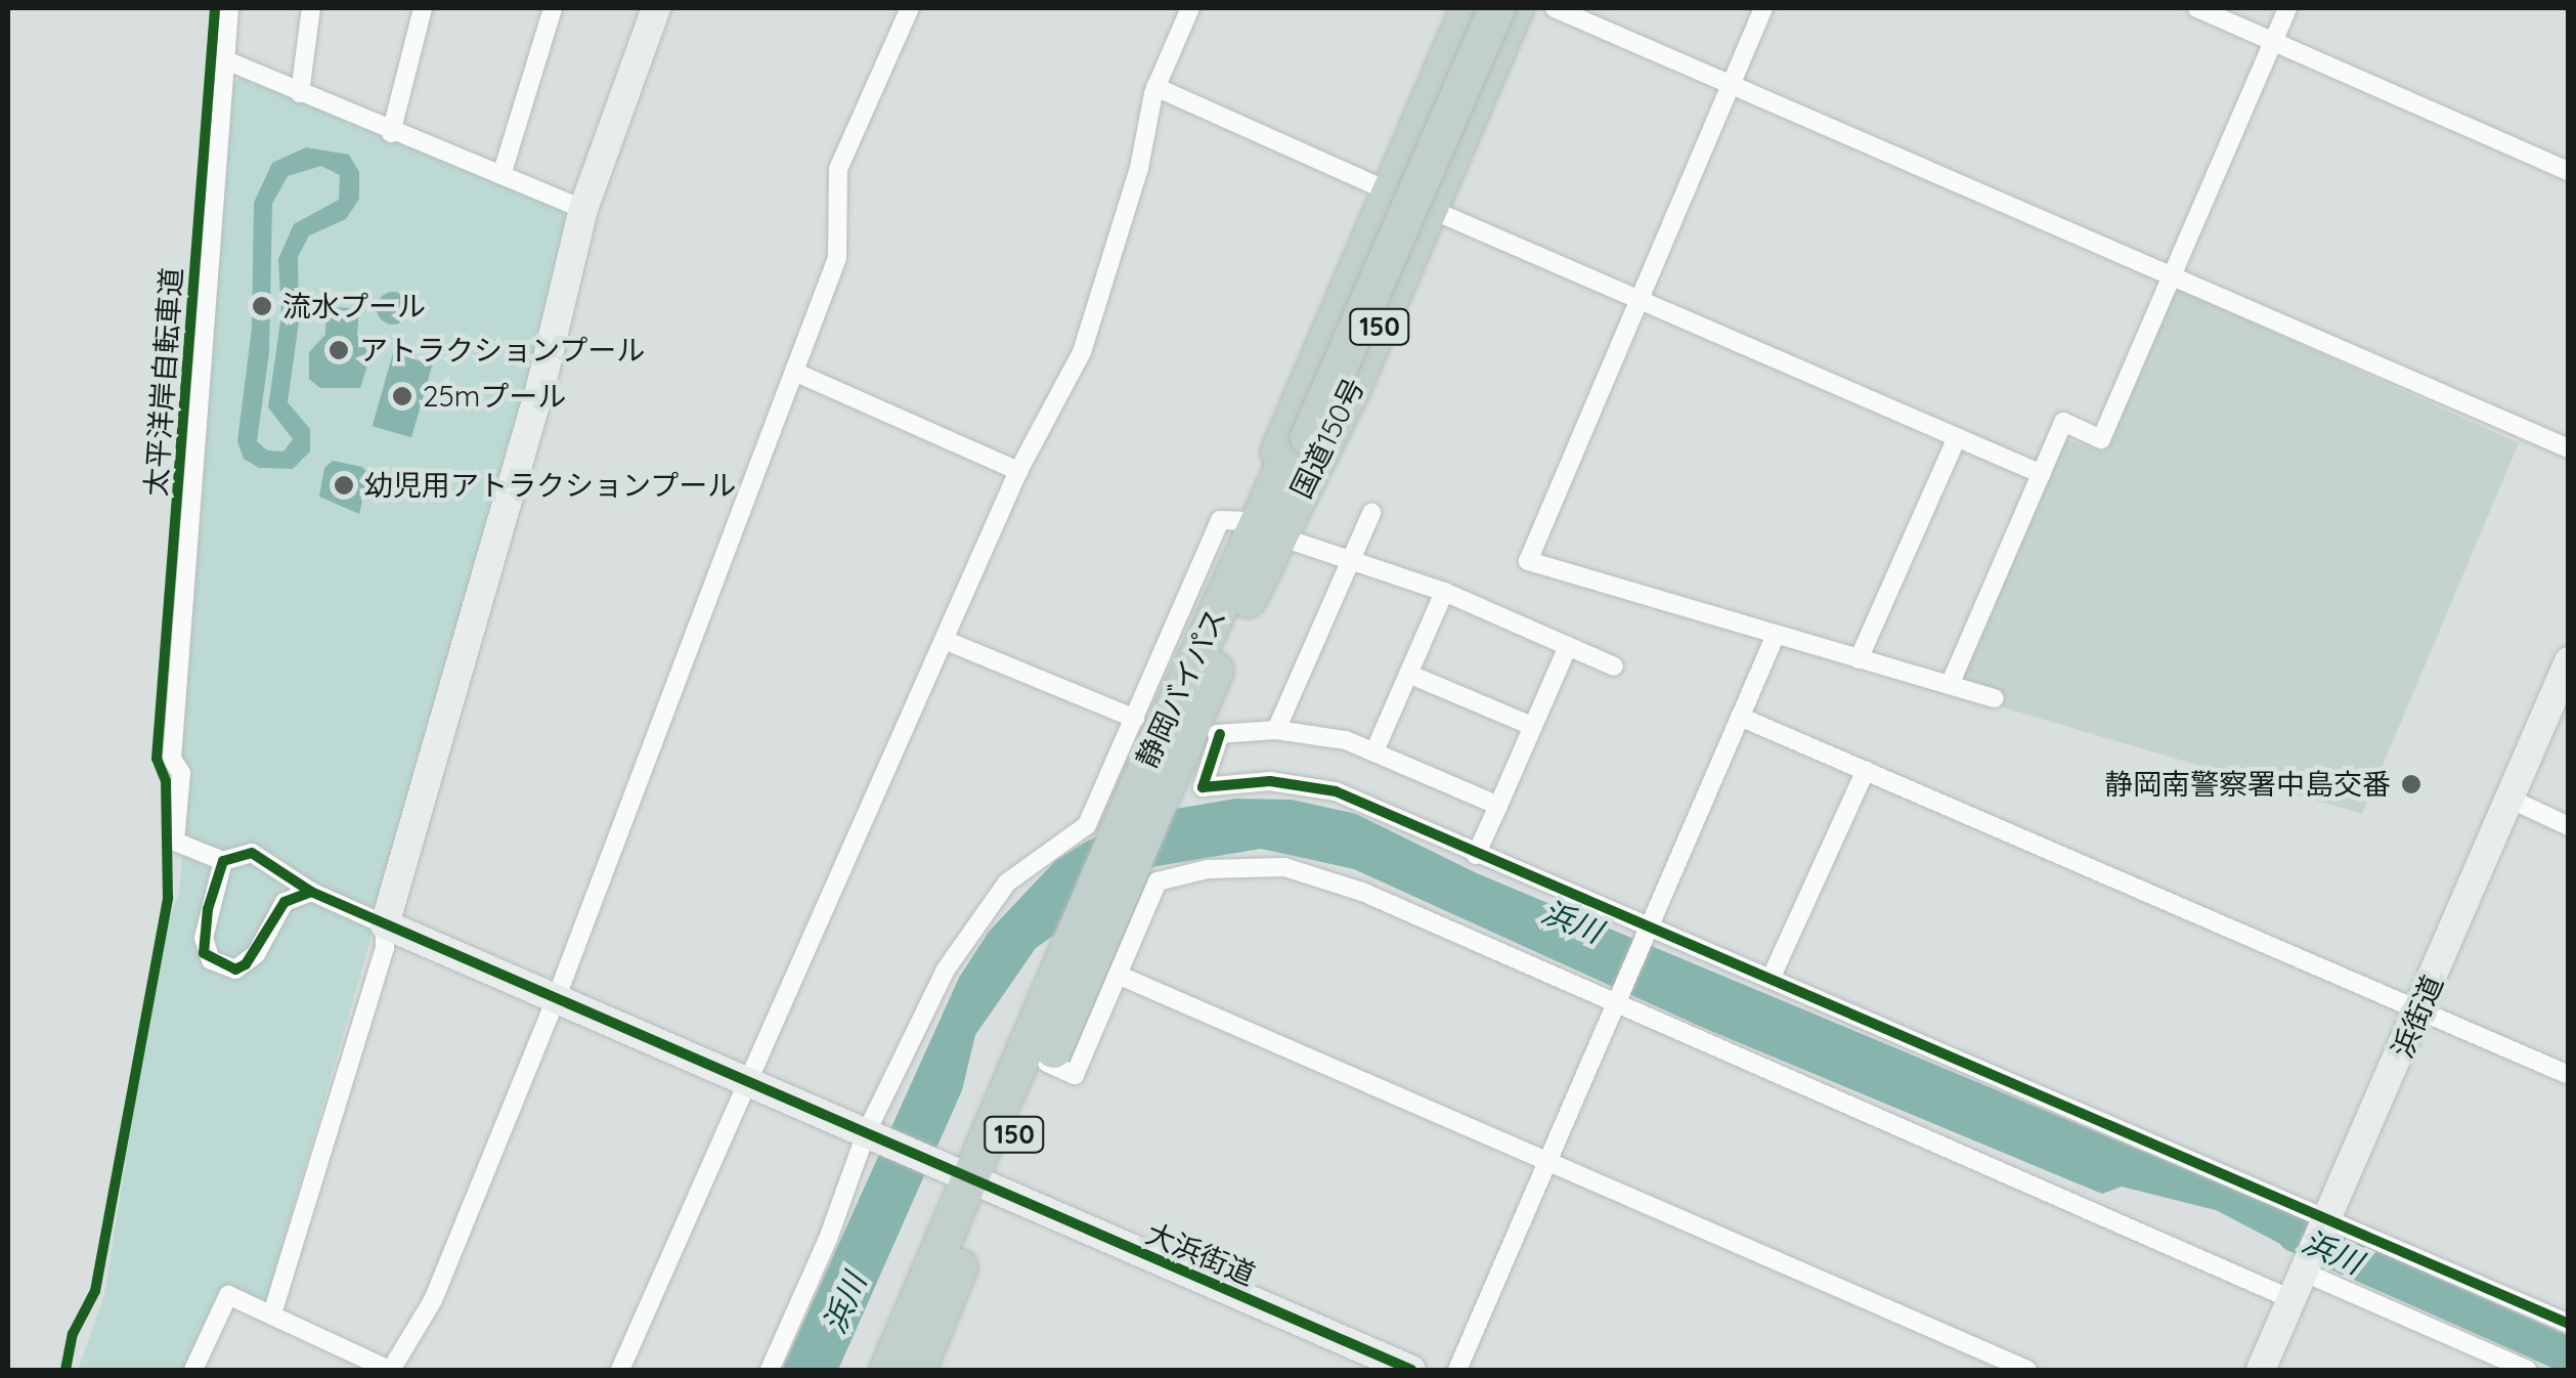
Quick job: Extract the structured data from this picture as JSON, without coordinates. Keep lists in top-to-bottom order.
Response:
{
  "streets": {
    "highway": ["150", "国道150号", "静岡バイパス"],
    "street": ["浜街道", "大浜街道"],
    "cycle path": ["太平洋岸自転車道"]
  },
  "crossings": [
    ["国道150号", "静岡バイパス"],
    ["静岡バイパス", "大浜街道"]
  ],
  "water": ["浜川"],
  "places": [
    "流水プール",
    "アトラクションプール",
    "25mプール",
    "幼児用アトラクションプール",
    "静岡南警察署中島交番"
  ]
}
